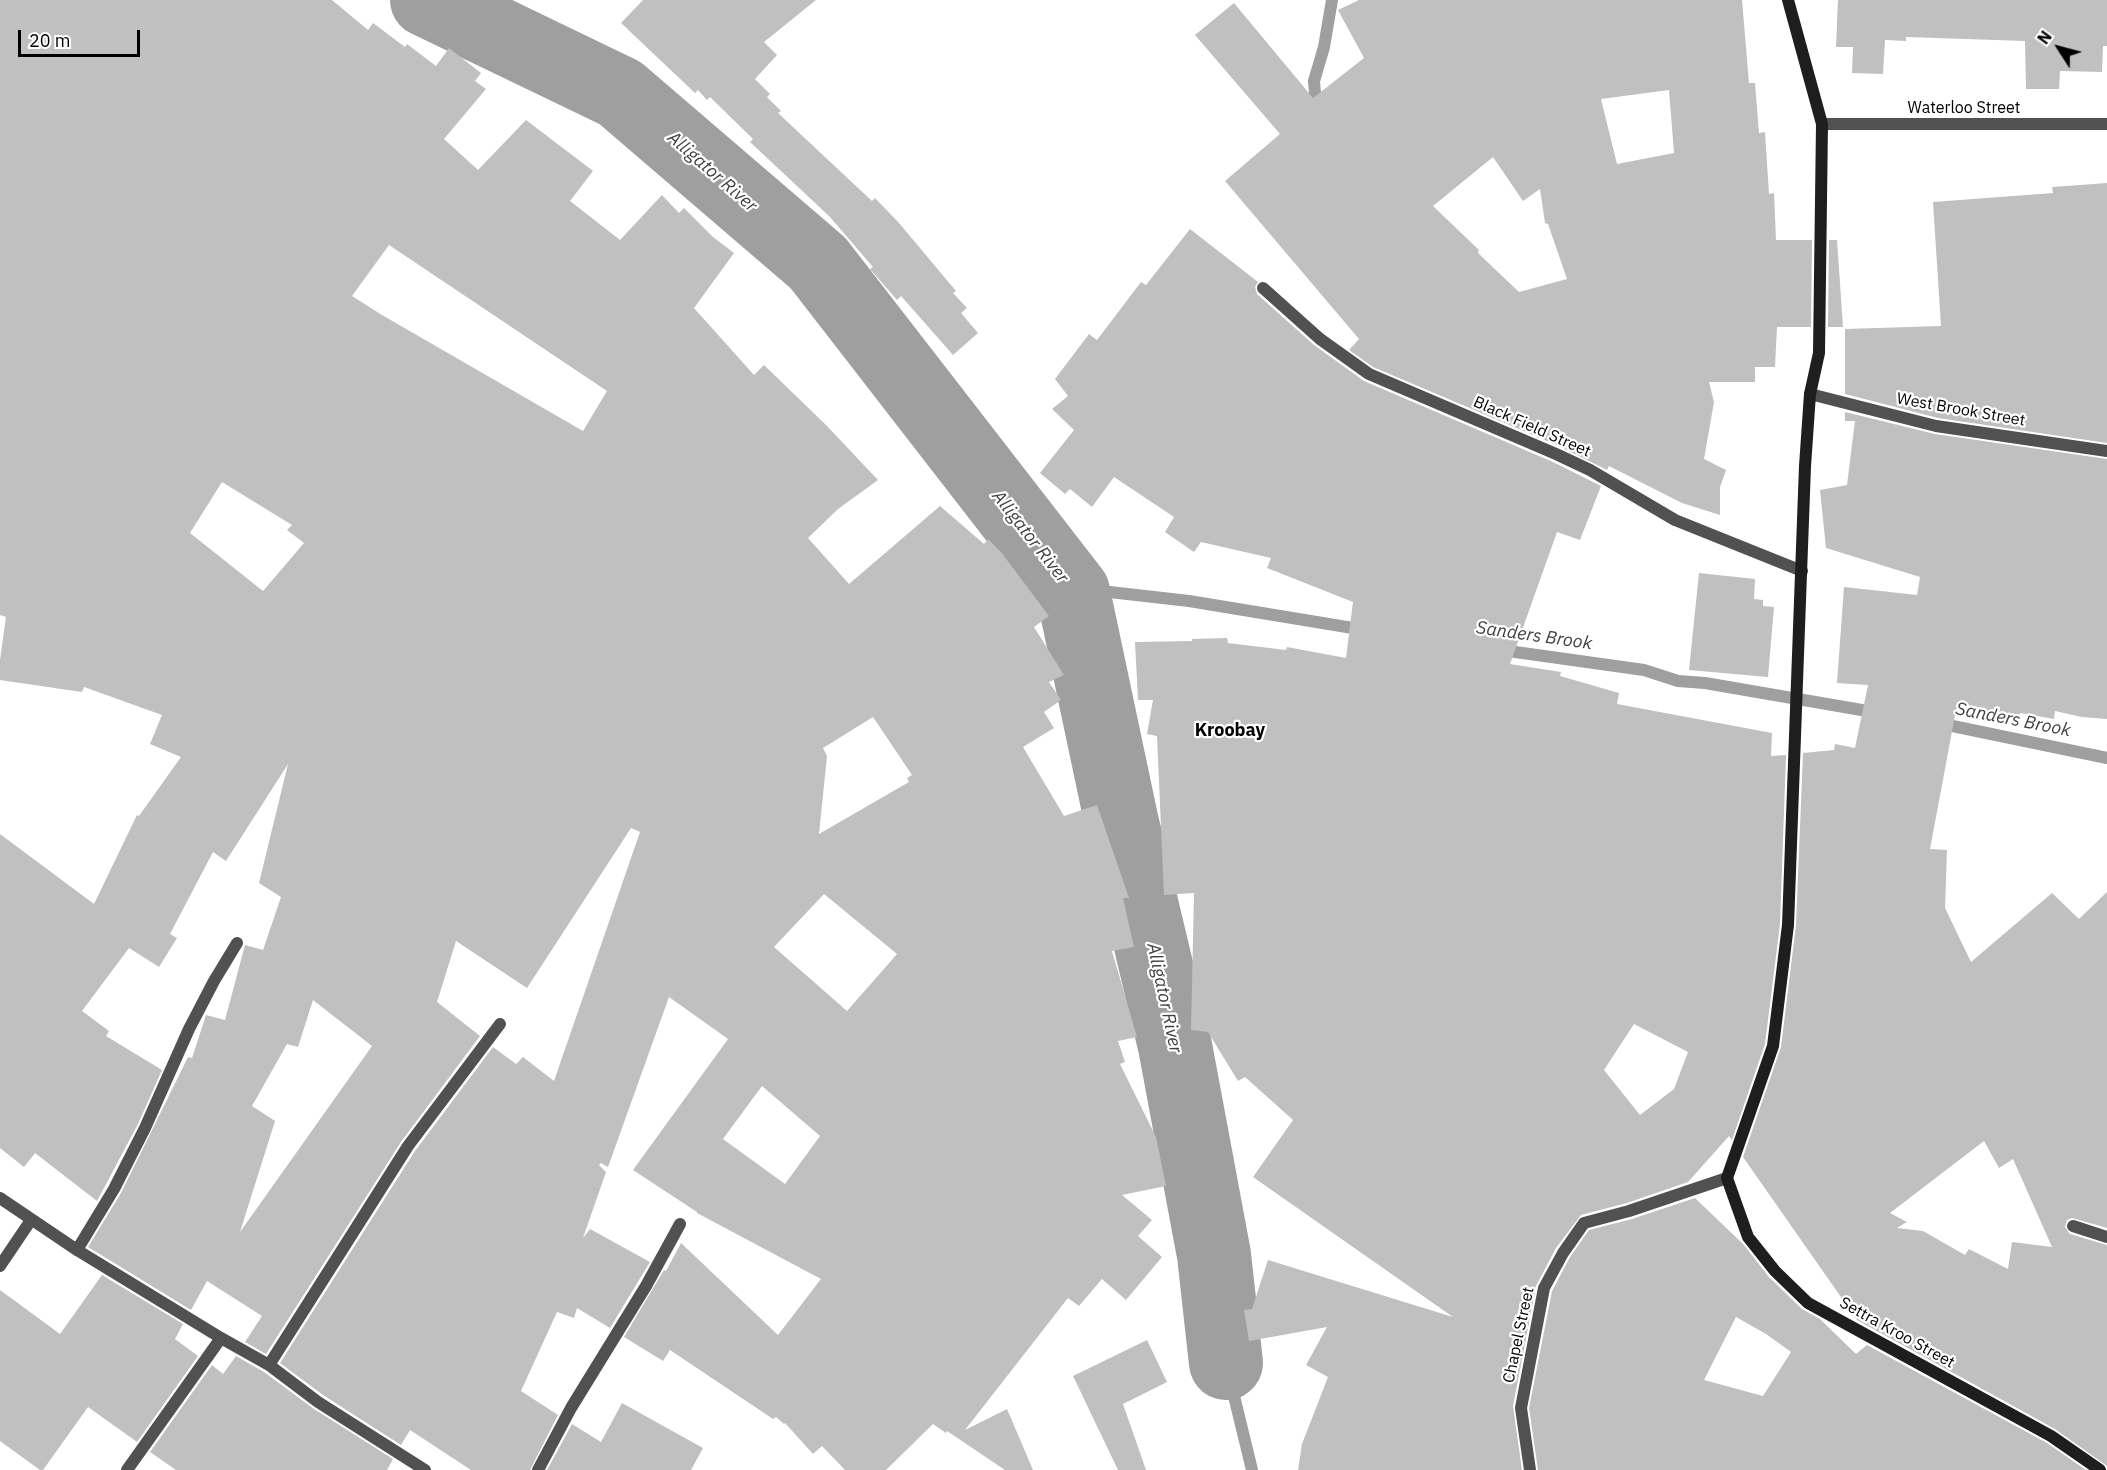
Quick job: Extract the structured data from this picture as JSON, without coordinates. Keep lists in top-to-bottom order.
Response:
{
  "streets": {
    "main road": ["Settra Kroo Street"],
    "street": [
      "Waterloo Street",
      "West Brook Street",
      "Black Field Street",
      "Chapel Street"
    ]
  },
  "crossings": [
    ["Settra Kroo Street", "Chapel Street"]
  ],
  "districts": ["Kroobay"],
  "water": ["Alligator River", "Sanders Brook"],
  "scale_bar": "20 m",
  "north": "top left"
}
